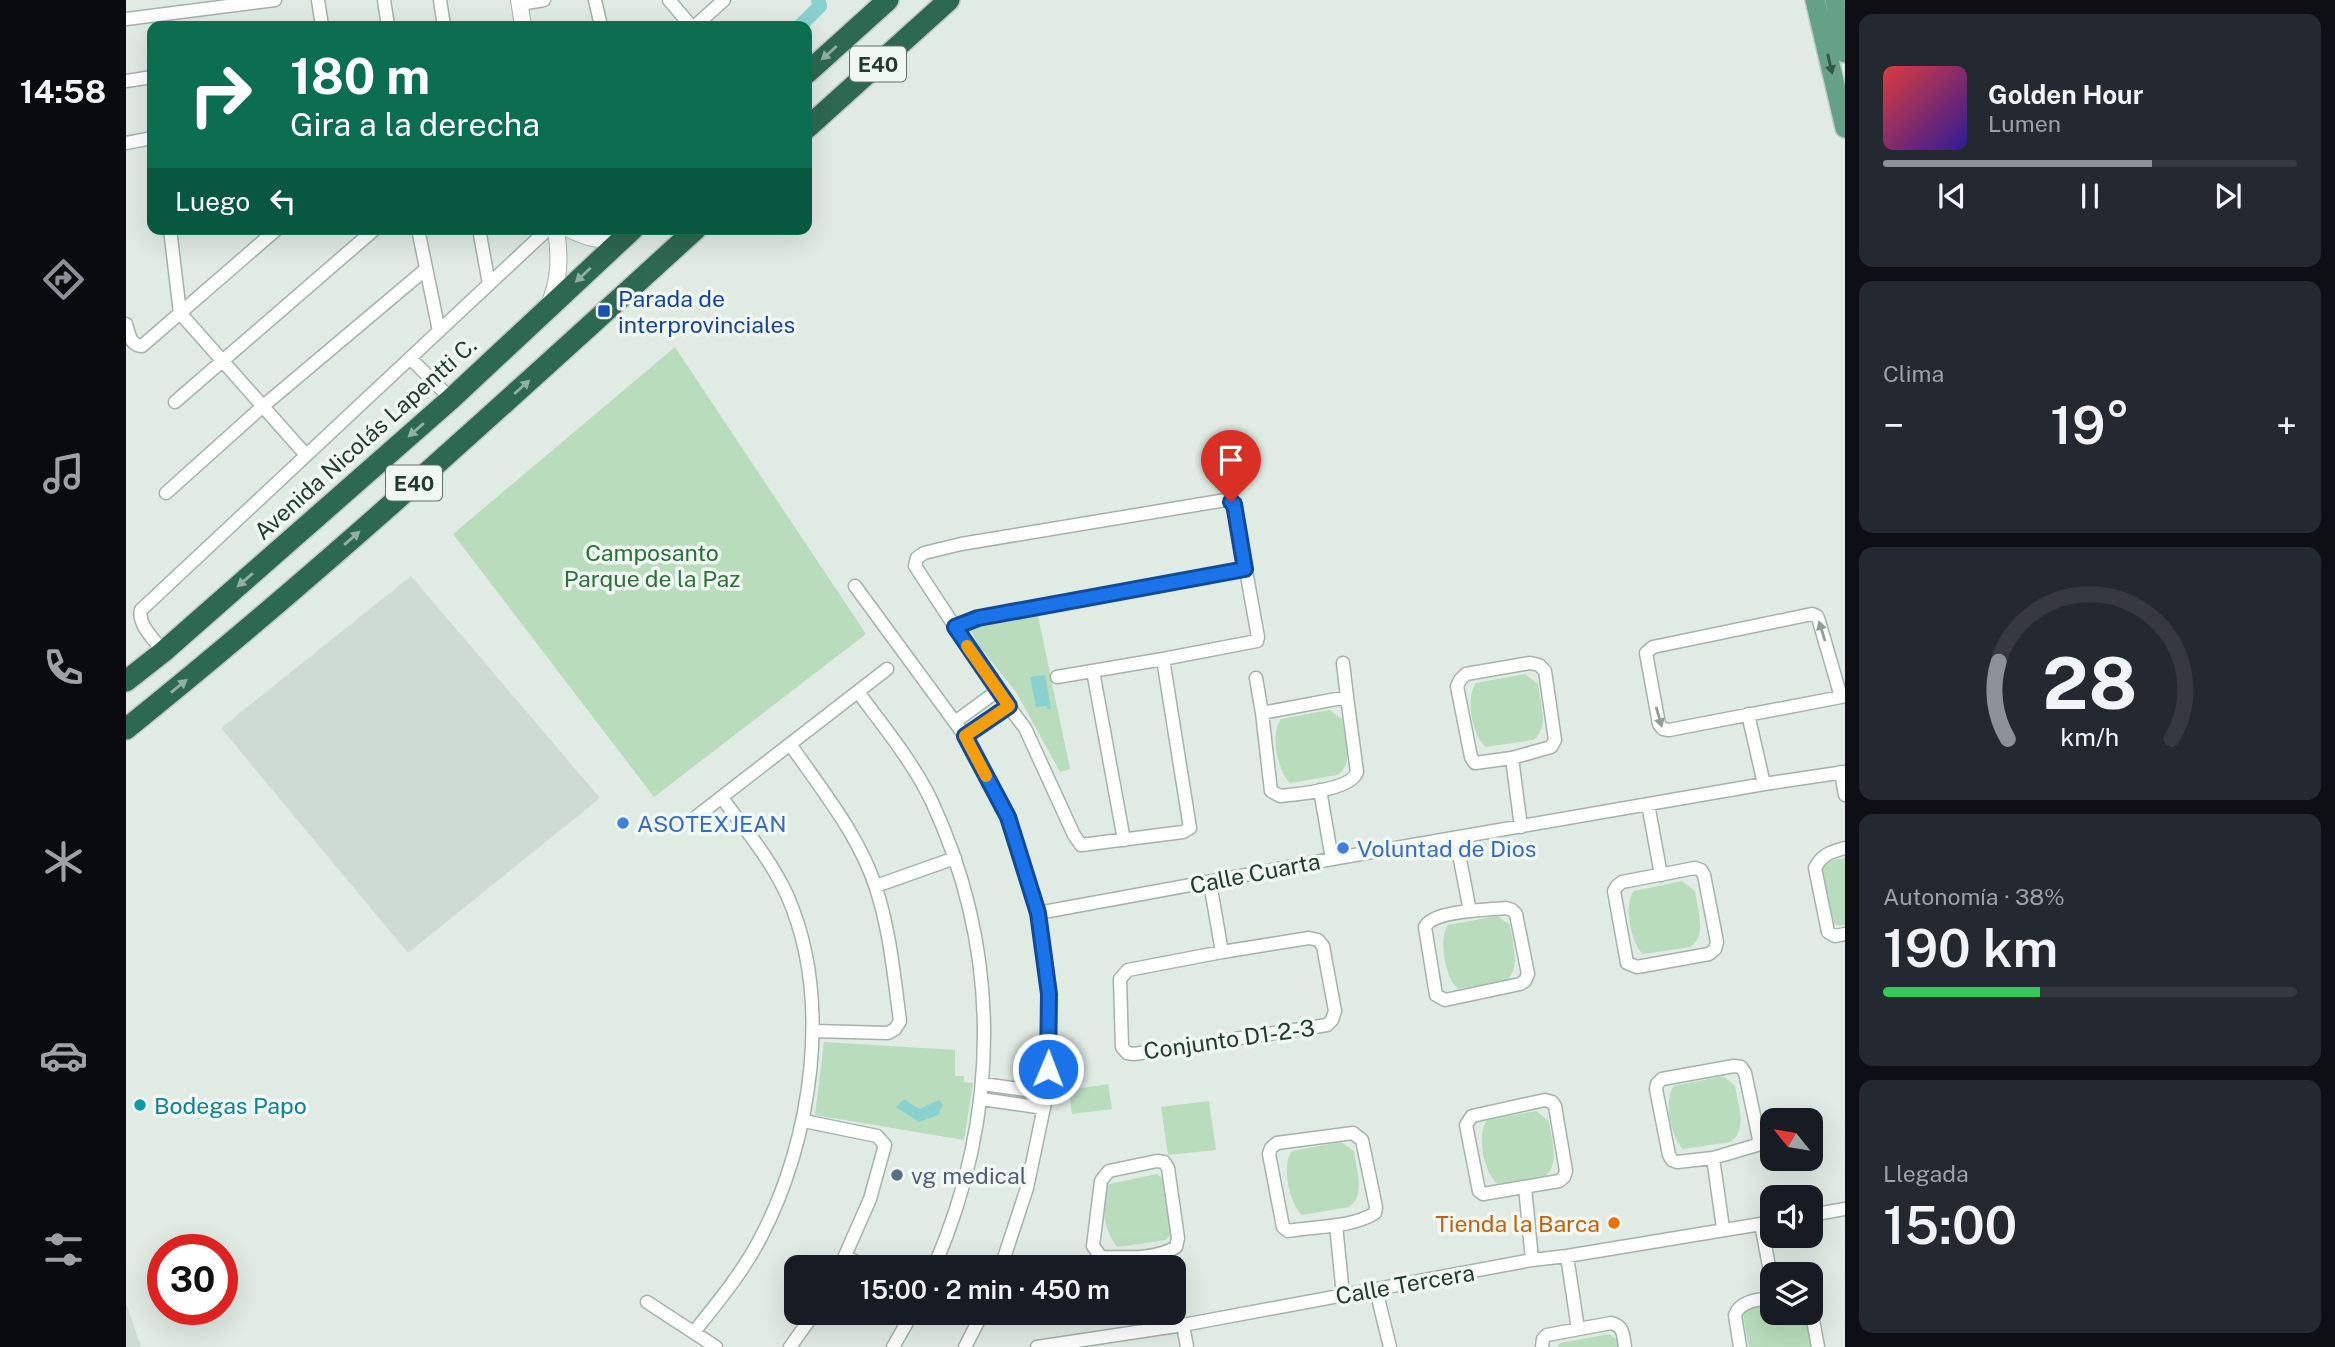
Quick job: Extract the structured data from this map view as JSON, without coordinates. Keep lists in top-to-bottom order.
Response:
{
  "streets": {
    "highway": ["E40", "Avenida Nicolás Lapentti C."],
    "street": ["Calle Cuarta", "Conjunto D1-2-3", "Calle Tercera"]
  },
  "parks": ["Camposanto Parque de la Paz"],
  "places": {
    "transit": ["Parada de interprovinciales"],
    "other": [
      "ASOTEXJEAN",
      "Voluntad de Dios",
      "Bodegas Papo",
      "vg medical",
      "Tienda la Barca"
    ]
  },
  "north": "top left",
  "page": {
    "tabs": "14:58",
    "turn": ["180 m", "Gira a la derecha"],
    "song": ["Golden Hour", "Lumen"],
    "then": "Luego",
    "tile": [
      "Clima",
      ["Autonomía · 38%", "190 km"],
      ["Llegada", "15:00"]
    ],
    "heat": ["−", "19°", "+"],
    "limit": "30",
    "trip": "15:00 · 2 min · 450 m",
    "gauge": ["28", "km/h"]
  }
}
